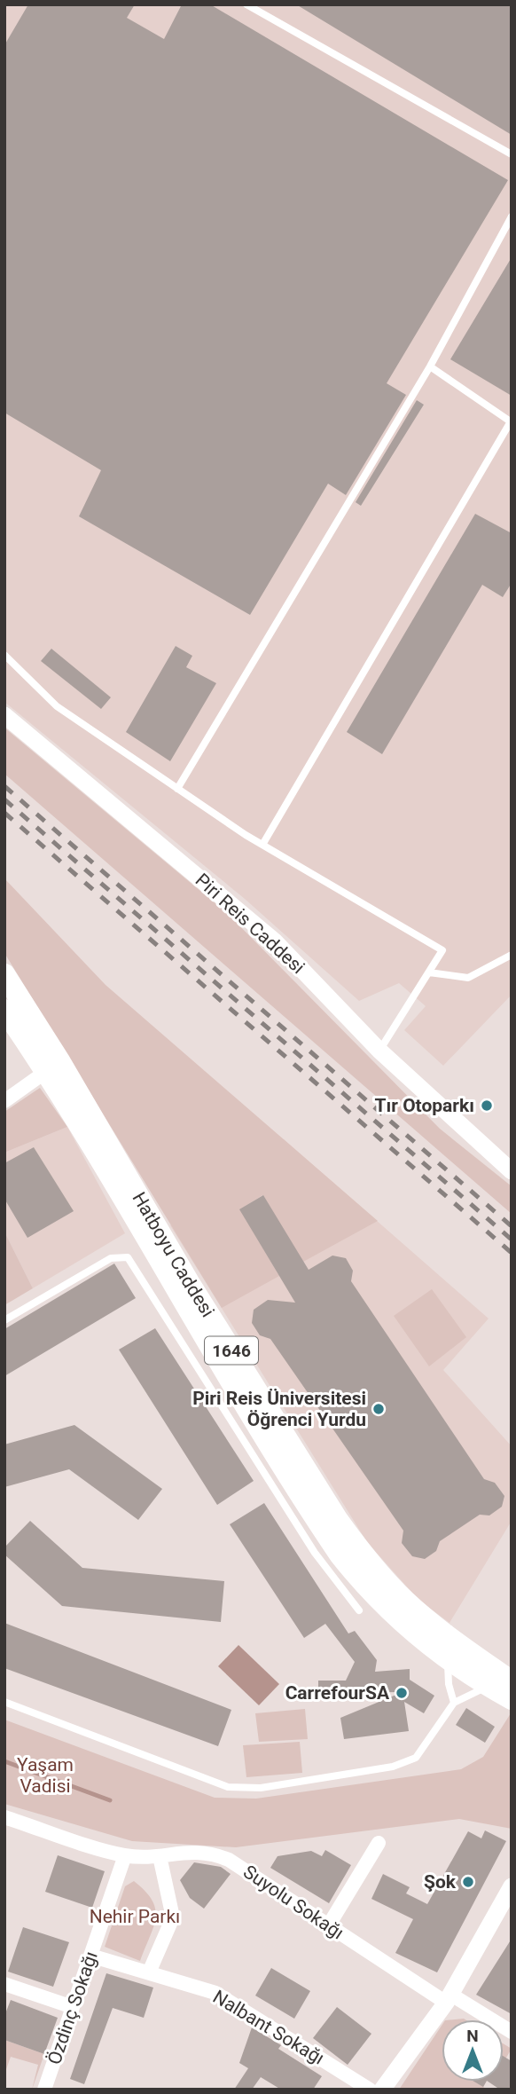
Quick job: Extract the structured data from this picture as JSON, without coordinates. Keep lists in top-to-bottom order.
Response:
{
  "streets": {
    "main road": ["Hatboyu Caddesi", "1646"],
    "street": [
      "Piri Reis Caddesi",
      "Suyolu Sokağı",
      "Özdinç Sokağı",
      "Nalbant Sokağı"
    ]
  },
  "crossings": [
    ["Suyolu Sokağı", "Özdinç Sokağı"],
    ["Özdinç Sokağı", "Nalbant Sokağı"]
  ],
  "parks": ["Yaşam Vadisi", "Nehir Parkı"],
  "places": [
    "Tır Otoparkı",
    "Piri Reis Üniversitesi Öğrenci Yurdu",
    "CarrefourSA",
    "Şok"
  ],
  "north": "top"
}
